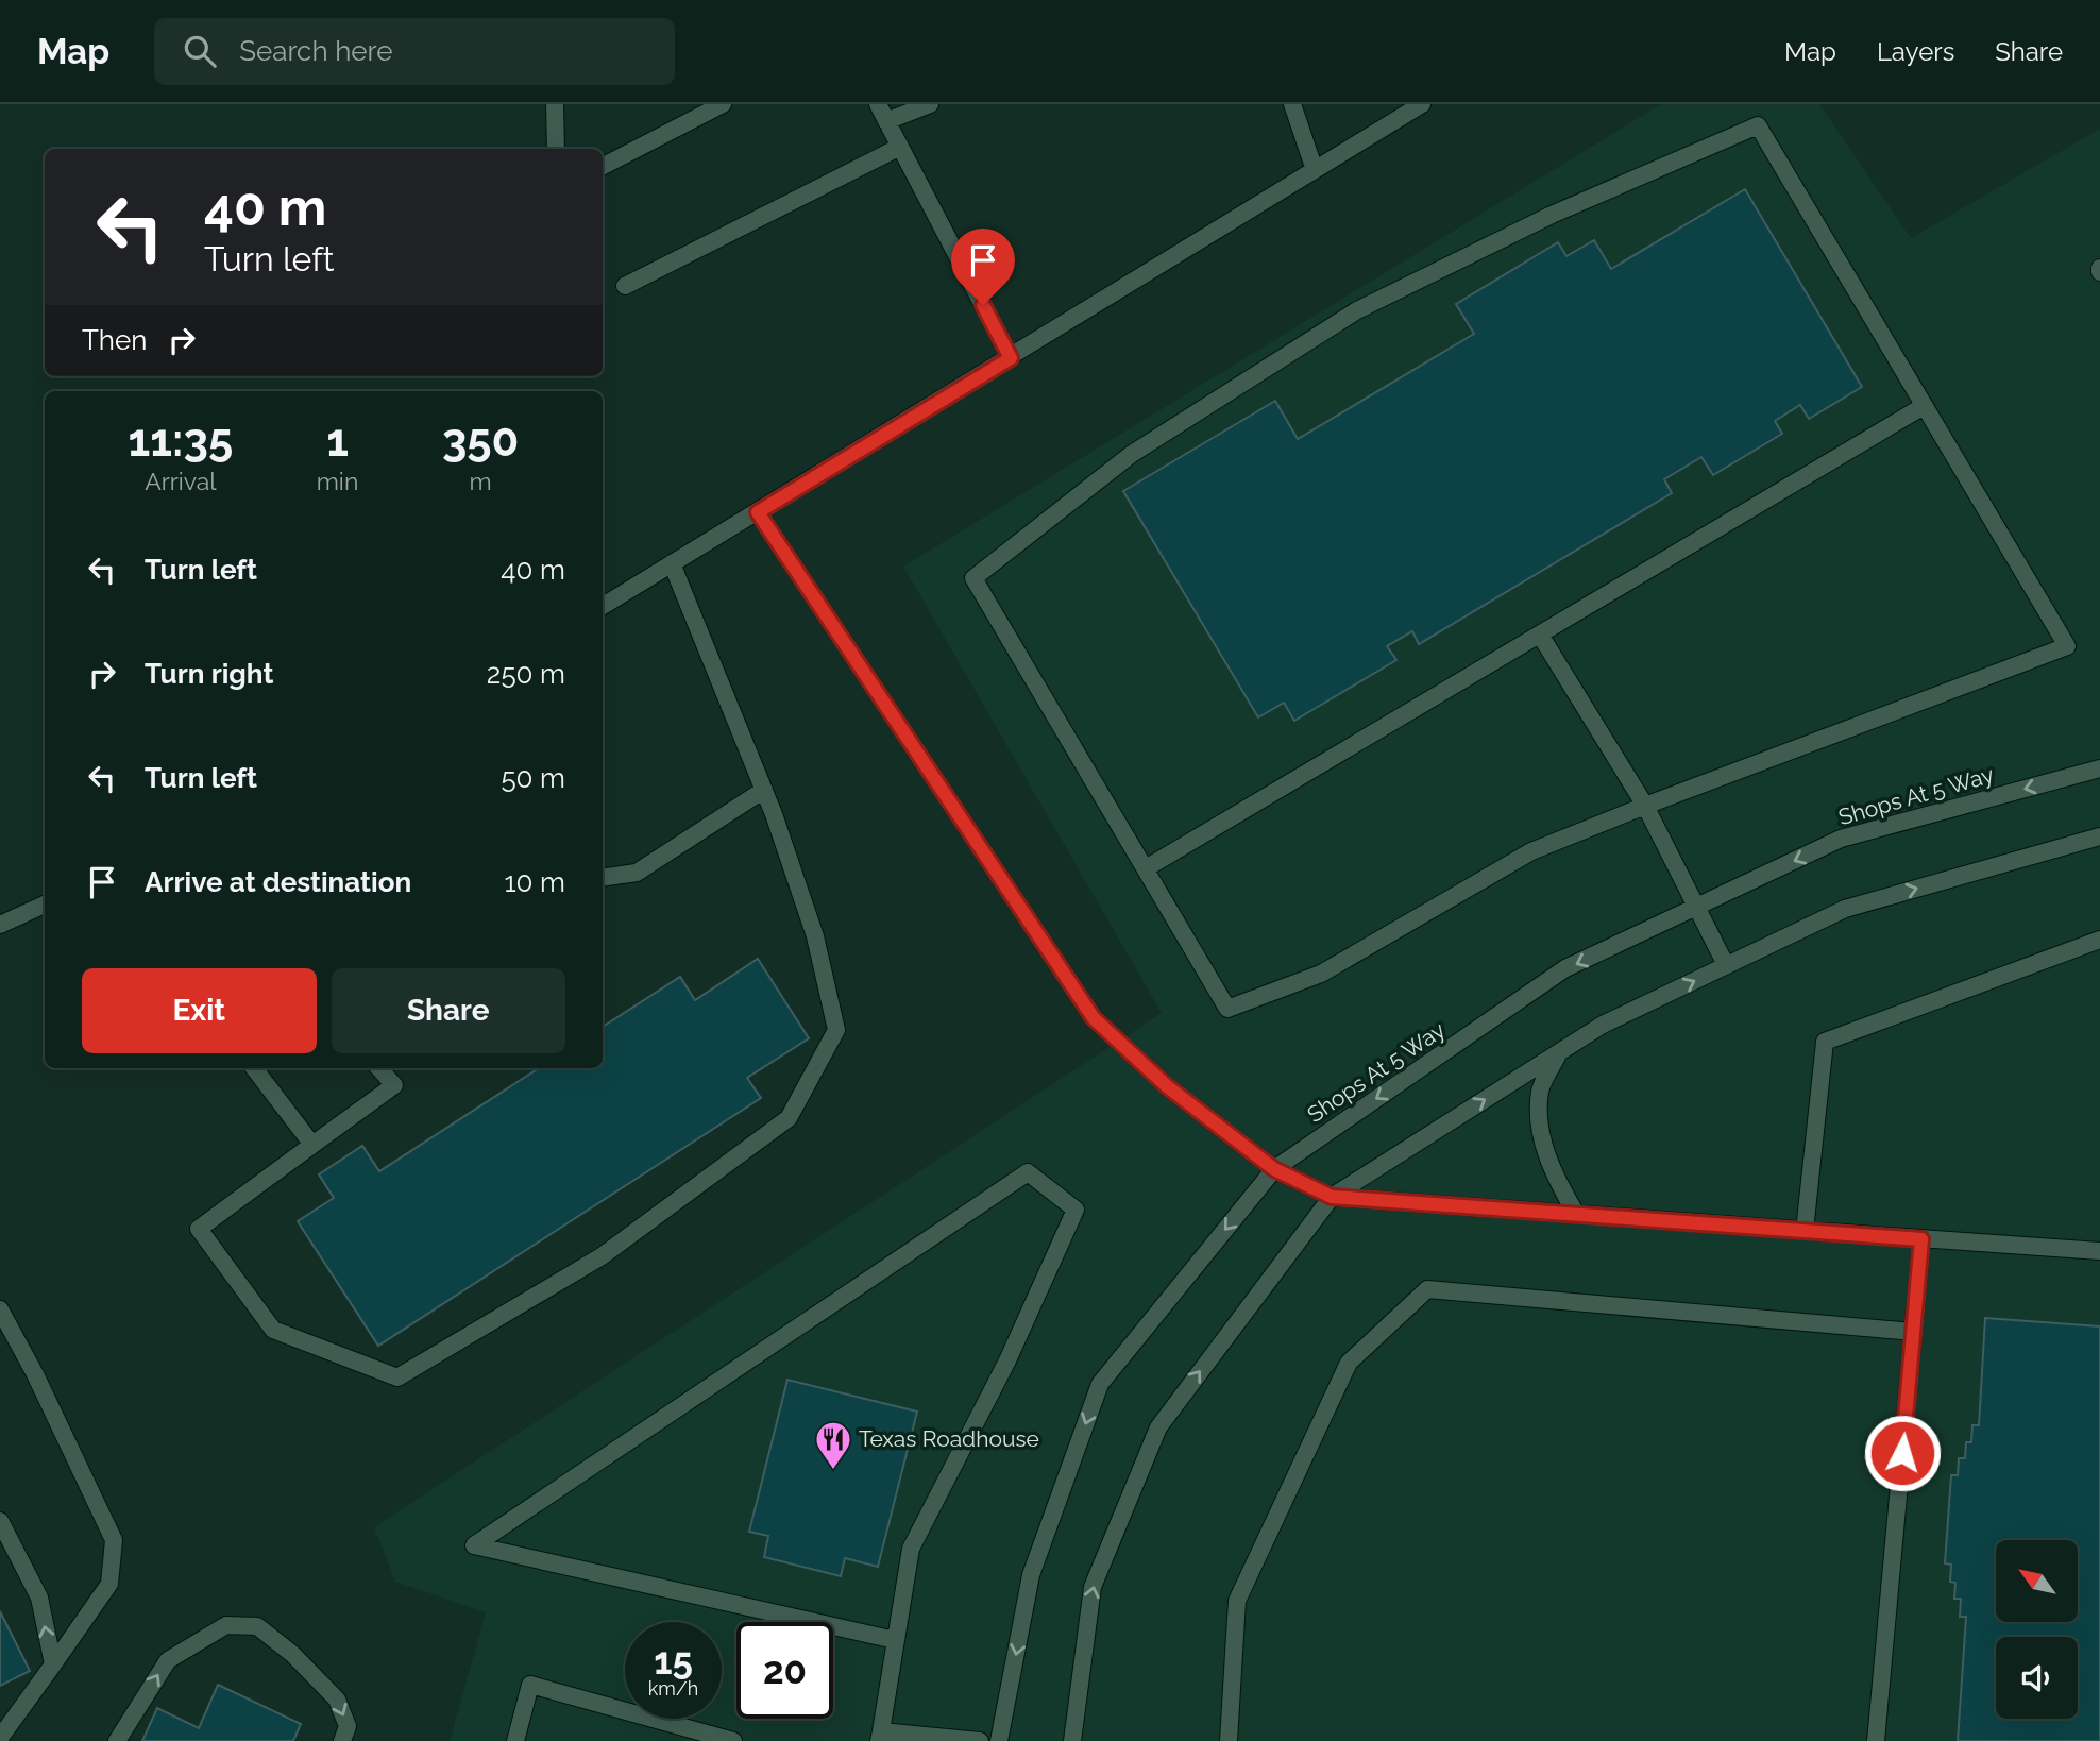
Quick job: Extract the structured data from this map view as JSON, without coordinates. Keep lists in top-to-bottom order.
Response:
{
  "streets": {
    "lane": ["Shops At 5 Way"]
  },
  "places": {
    "restaurant": ["Texas Roadhouse"]
  },
  "north": "top left",
  "page": {
    "header": "Map",
    "search": "Search here",
    "nav": ["Map", "Layers", "Share"],
    "turn": ["40 m", "Turn left"],
    "then": "Then",
    "eta": [
      "11:35",
      "Arrival",
      "1",
      "min",
      "350",
      "m"
    ],
    "list": [
      {
        "name": "Turn left",
        "value": "40 m"
      },
      {
        "name": "Turn right",
        "value": "250 m"
      },
      {
        "name": "Turn left",
        "value": "50 m"
      },
      {
        "name": "Arrive at destination",
        "value": "10 m"
      }
    ],
    "buttons": ["Exit", "Share"],
    "speed": "15 km/h",
    "limit": "20"
  }
}
